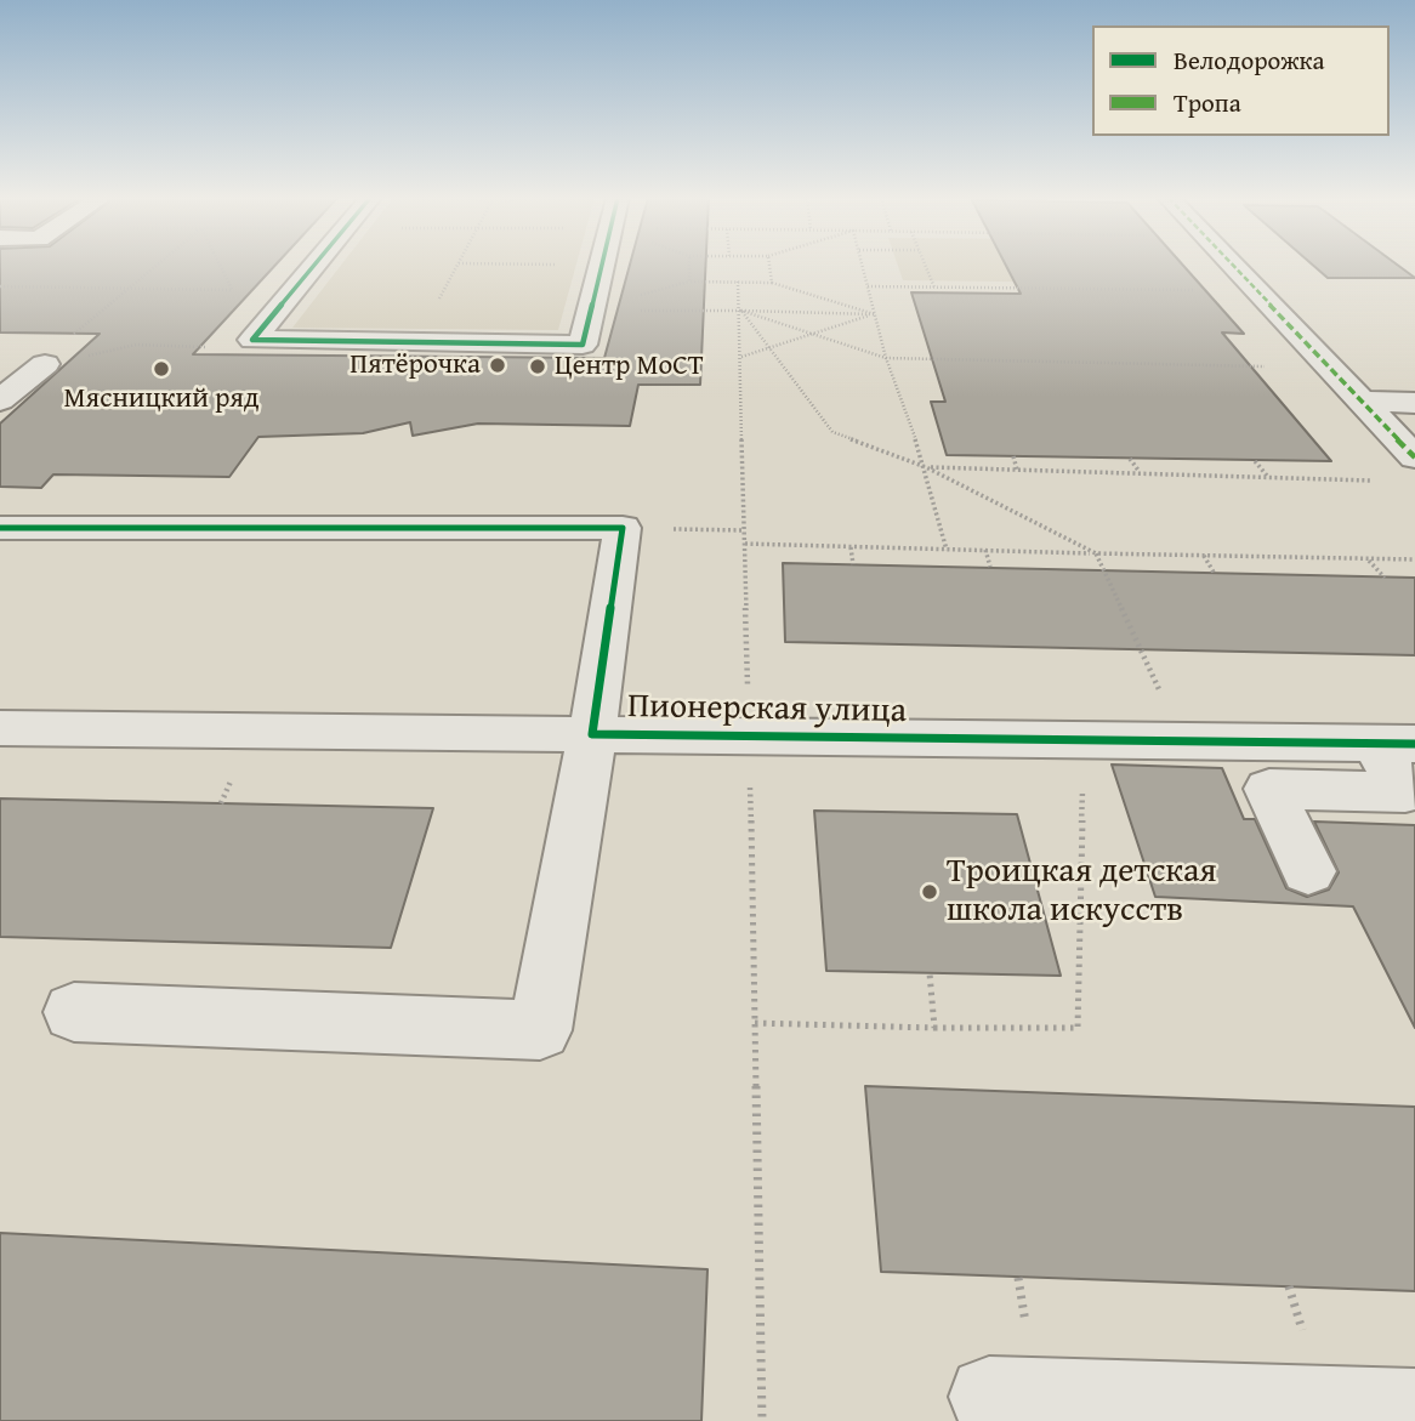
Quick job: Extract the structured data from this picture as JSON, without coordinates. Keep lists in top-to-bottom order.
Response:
{
  "streets": {
    "street": ["Пионерская улица"]
  },
  "places": [
    "Пятёрочка",
    "Центр МоСТ",
    "Мясницкий ряд",
    "Троицкая детская школа искусств"
  ],
  "legend": ["Велодорожка", "Тропа"]
}
